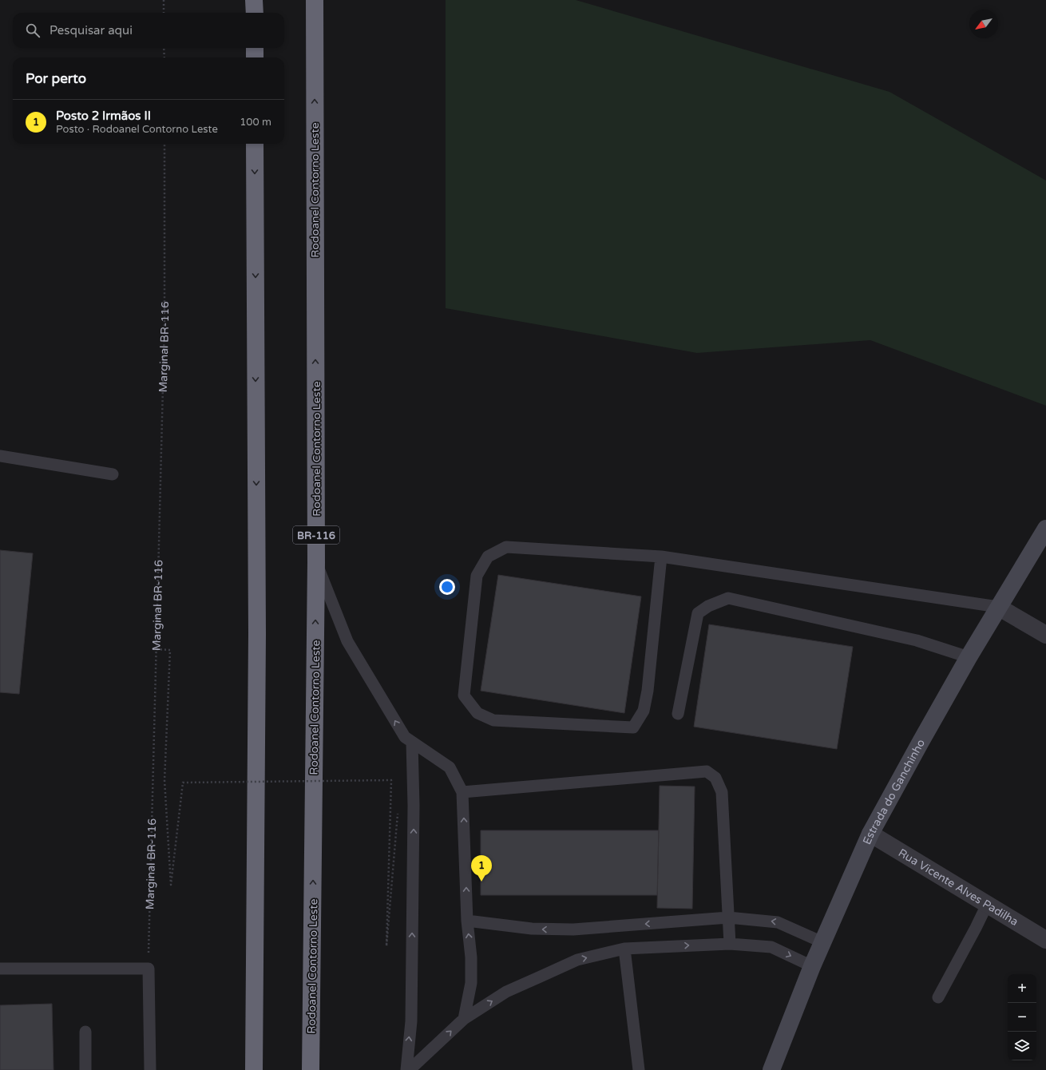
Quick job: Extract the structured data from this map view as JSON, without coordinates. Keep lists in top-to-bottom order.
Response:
{
  "streets": {
    "highway": ["Rodoanel Contorno Leste", "BR-116"],
    "street": ["Estrada do Ganchinho", "Rua Vicente Alves Padilha"],
    "path": ["Marginal BR-116"]
  },
  "crossings": [
    ["Estrada do Ganchinho", "Rua Vicente Alves Padilha"]
  ],
  "north": "bottom left",
  "page": {
    "search": "Pesquisar aqui",
    "heading": "Por perto",
    "list": [
      {
        "mark": "1",
        "name": "Posto 2 Irmãos II",
        "note": "Posto · Rodoanel Contorno Leste",
        "value": "100 m"
      }
    ],
    "pins": "1",
    "map_buttons": ["+", "−"]
  }
}
